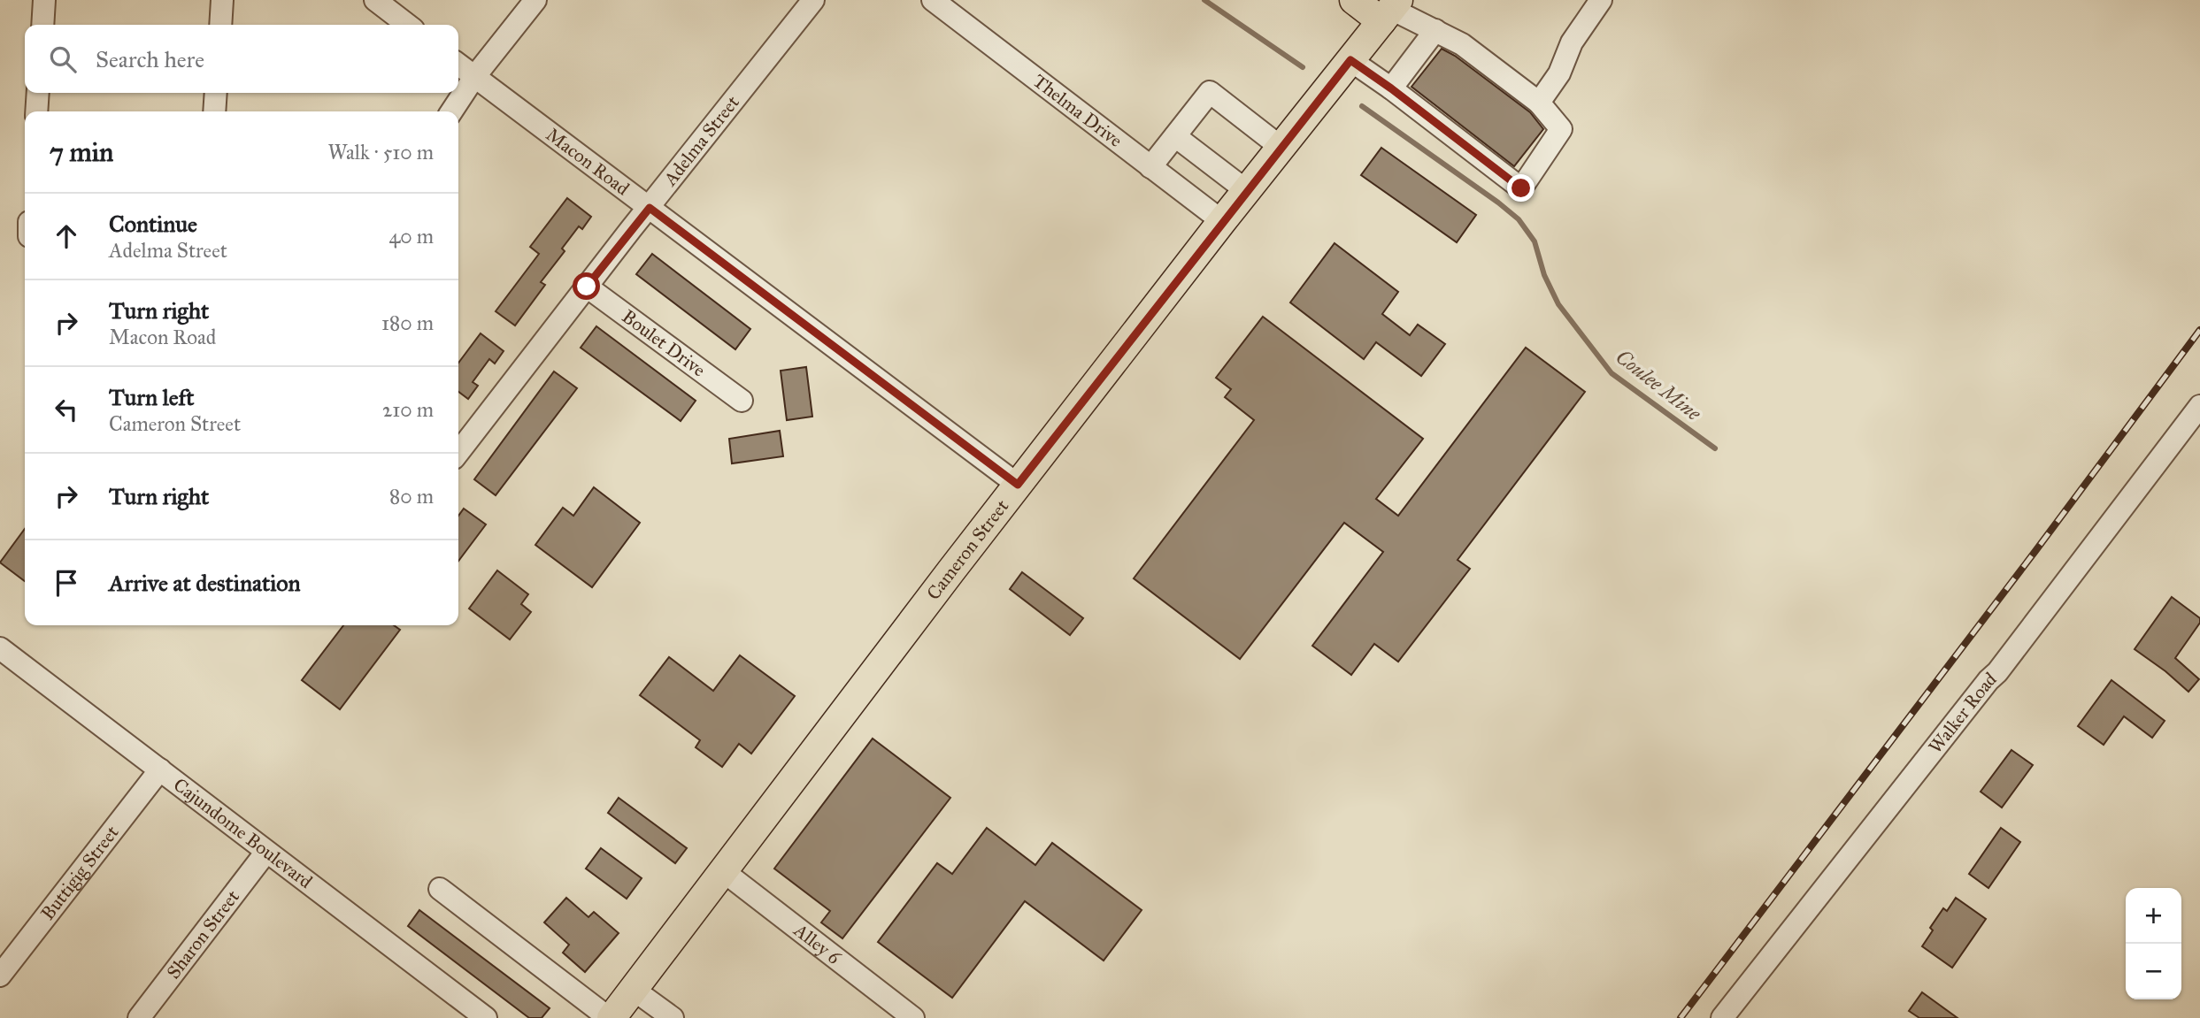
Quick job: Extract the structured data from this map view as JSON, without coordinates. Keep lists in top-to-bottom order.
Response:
{
  "streets": {
    "main road": ["Cameron Street"],
    "street": [
      "Thelma Drive",
      "Adelma Street",
      "Macon Road",
      "Boulet Drive",
      "Walker Road",
      "Cajundome Boulevard",
      "Buttigig Street",
      "Sharon Street",
      "Alley 6"
    ]
  },
  "crossings": [
    ["Thelma Drive", "Cameron Street"],
    ["Adelma Street", "Macon Road"],
    ["Adelma Street", "Boulet Drive"],
    ["Macon Road", "Cameron Street"],
    ["Cameron Street", "Alley 6"],
    ["Cajundome Boulevard", "Buttigig Street"],
    ["Cajundome Boulevard", "Sharon Street"]
  ],
  "water": ["Coulee Mine"],
  "page": {
    "search": "Search here",
    "heading": ["7 min", "Walk · 510 m"],
    "list": [
      ["Continue", "Adelma Street", "40 m"],
      ["Turn right", "Macon Road", "180 m"],
      ["Turn left", "Cameron Street", "210 m"],
      ["Turn right", "80 m"],
      "Arrive at destination"
    ],
    "map_buttons": ["+", "−"]
  }
}
